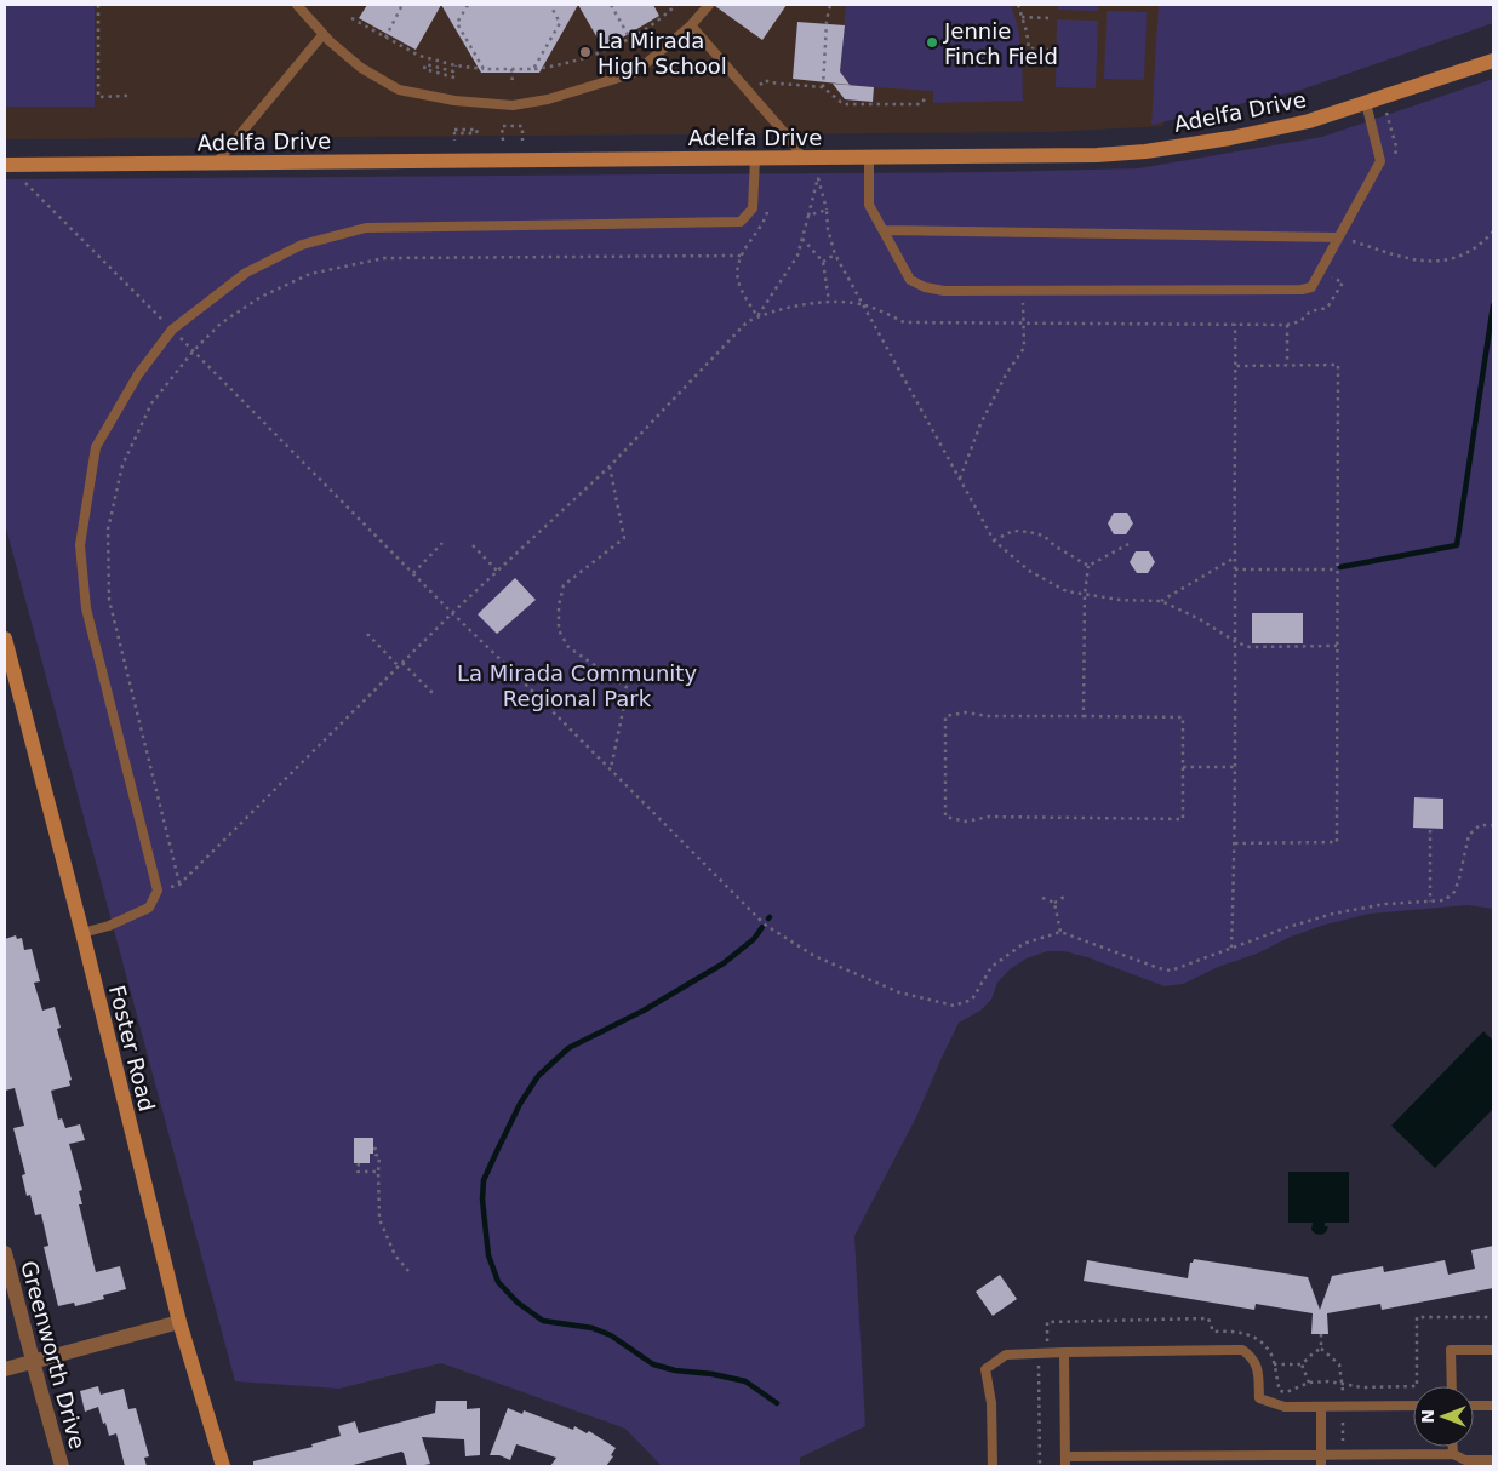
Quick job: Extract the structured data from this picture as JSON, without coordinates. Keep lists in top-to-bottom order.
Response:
{
  "streets": {
    "street": ["Adelfa Drive", "Foster Road", "Greenworth Drive"]
  },
  "parks": ["La Mirada Community Regional Park"],
  "places": ["Jennie Finch Field", "La Mirada High School"],
  "north": "left"
}
